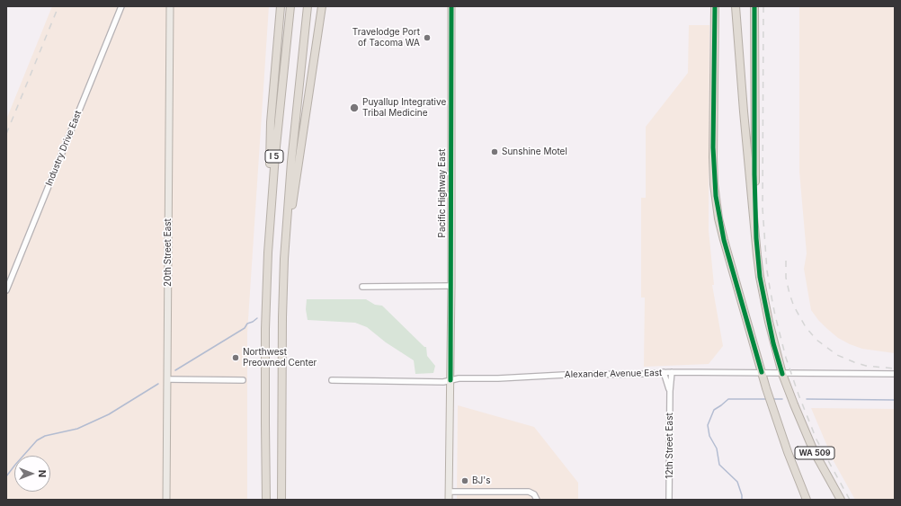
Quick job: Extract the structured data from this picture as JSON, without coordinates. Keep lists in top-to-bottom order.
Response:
{
  "streets": {
    "highway": ["I 5", "WA 509"],
    "main road": ["Pacific Highway East", "20th Street East"],
    "street": ["Industry Drive East", "Alexander Avenue East", "12th Street East"]
  },
  "crossings": [
    ["Pacific Highway East", "Alexander Avenue East"],
    ["Alexander Avenue East", "12th Street East"],
    ["Alexander Avenue East", "WA 509"]
  ],
  "places": [
    "Travelodge Port of Tacoma WA",
    "Puyallup Integrative Tribal Medicine",
    "Sunshine Motel",
    "Northwest Preowned Center",
    "BJ's"
  ],
  "north": "right"
}
